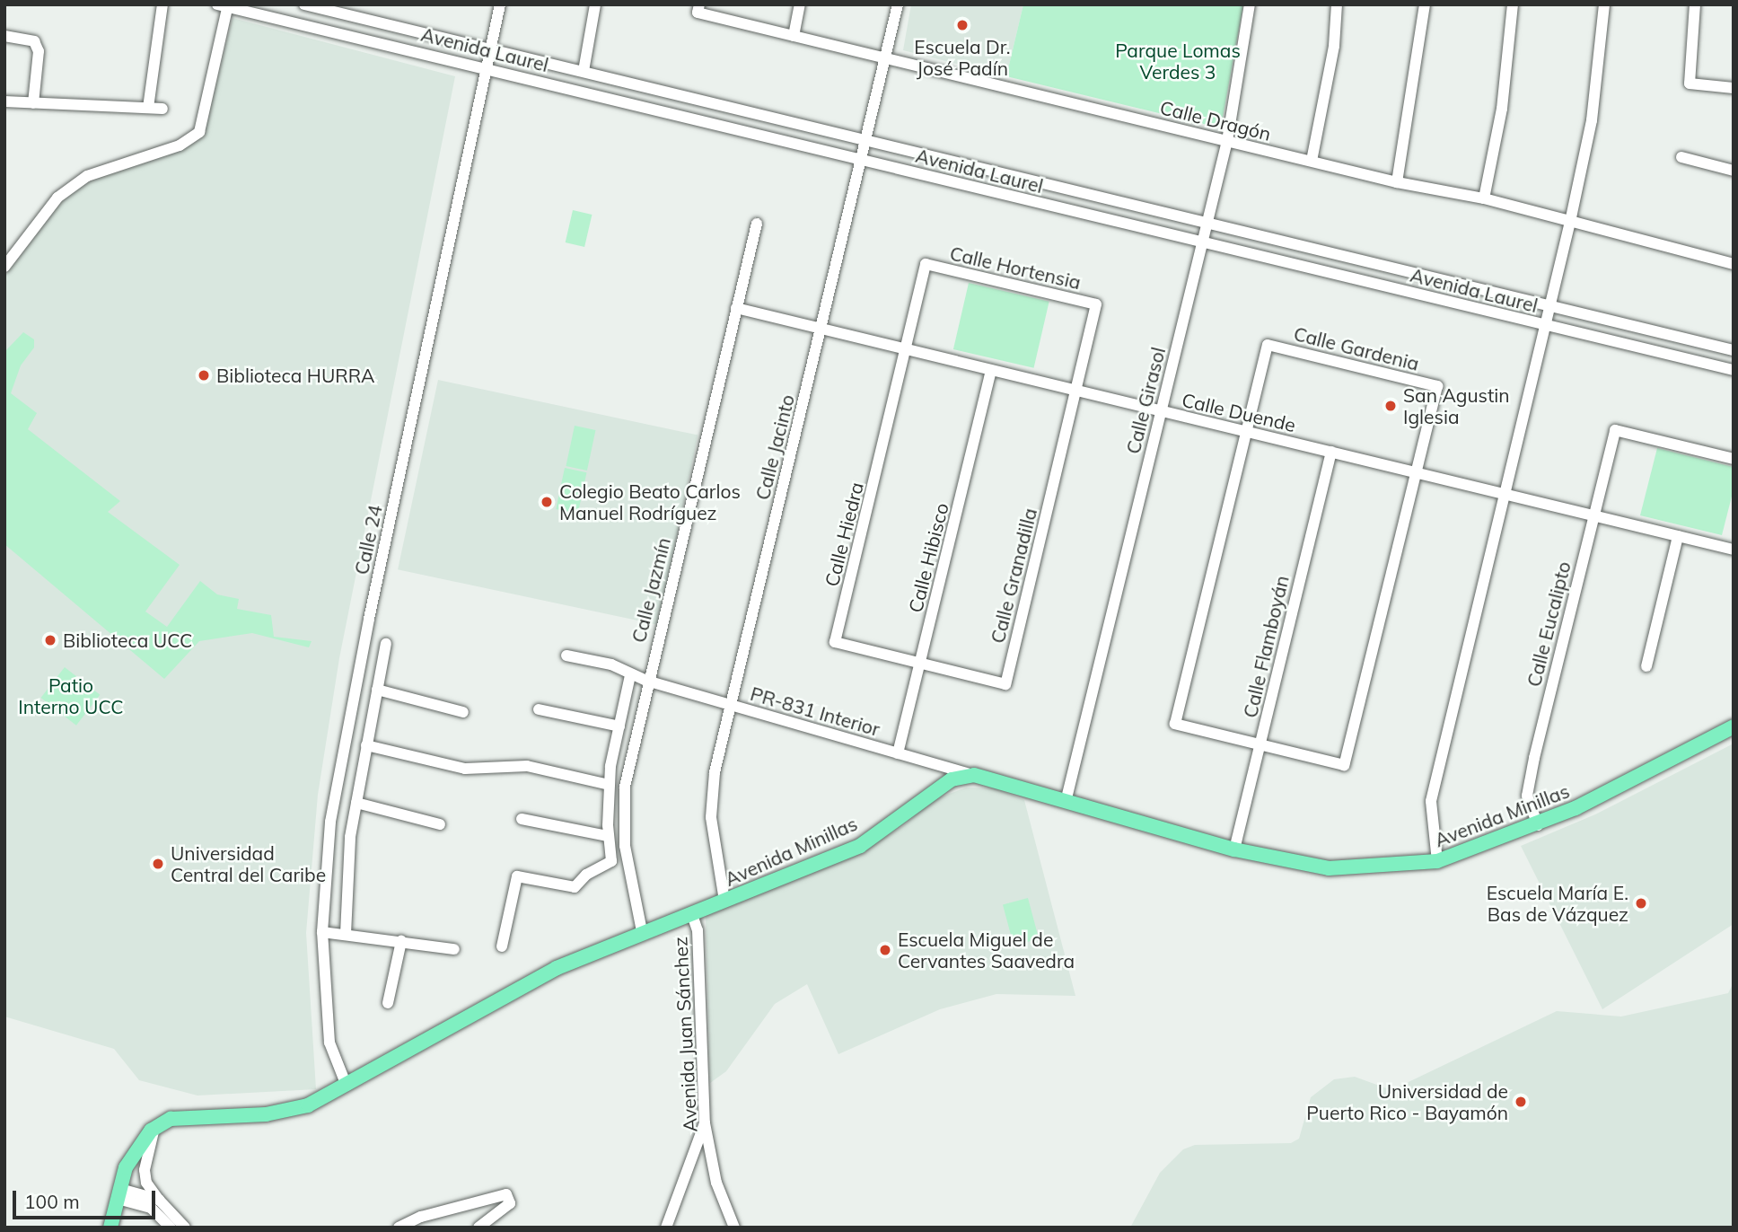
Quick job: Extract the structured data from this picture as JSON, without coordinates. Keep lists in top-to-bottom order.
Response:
{
  "streets": {
    "main road": ["Avenida Minillas"],
    "street": [
      "Avenida Laurel",
      "Calle Dragón",
      "Calle Hortensia",
      "Calle Gardenia",
      "Calle Girasol",
      "Calle Duende",
      "Calle Jacinto",
      "Calle Hiedra",
      "Calle 24",
      "Calle Hibisco",
      "Calle Granadilla",
      "Calle Jazmín",
      "Calle Eucalipto",
      "Calle Flamboyán",
      "PR-831 Interior",
      "Avenida Juan Sánchez"
    ]
  },
  "crossings": [
    ["Avenida Laurel", "Calle Girasol"],
    ["Avenida Laurel", "Calle Jacinto"],
    ["Avenida Laurel", "Calle 24"],
    ["Calle Dragón", "Calle Girasol"],
    ["Calle Dragón", "Calle Jacinto"],
    ["Calle Hortensia", "Calle Duende"],
    ["Calle Hortensia", "Calle Hiedra"],
    ["Calle Hortensia", "Calle Granadilla"],
    ["Calle Gardenia", "Calle Duende"],
    ["Calle Girasol", "Calle Duende"],
    ["Calle Girasol", "Avenida Minillas"],
    ["Calle Duende", "Calle Jacinto"],
    ["Calle Duende", "Calle Hiedra"],
    ["Calle Duende", "Calle Hibisco"],
    ["Calle Duende", "Calle Granadilla"],
    ["Calle Duende", "Calle Jazmín"],
    ["Calle Duende", "Calle Eucalipto"],
    ["Calle Duende", "Calle Flamboyán"],
    ["Calle Jacinto", "PR-831 Interior"],
    ["Calle Jacinto", "Avenida Minillas"],
    ["Calle Hiedra", "Calle Hibisco"],
    ["Calle Hiedra", "Calle Granadilla"],
    ["Calle 24", "Avenida Minillas"],
    ["Calle Hibisco", "Calle Granadilla"],
    ["Calle Hibisco", "PR-831 Interior"],
    ["Calle Jazmín", "PR-831 Interior"],
    ["Calle Jazmín", "Avenida Minillas"],
    ["Calle Eucalipto", "Avenida Minillas"],
    ["Calle Flamboyán", "Avenida Minillas"],
    ["PR-831 Interior", "Avenida Minillas"],
    ["Avenida Minillas", "Avenida Juan Sánchez"]
  ],
  "parks": ["Parque Lomas Verdes 3", "Patio Interno UCC"],
  "places": [
    "Escuela Dr. José Padín",
    "Biblioteca HURRA",
    "San Agustin Iglesia",
    "Colegio Beato Carlos Manuel Rodríguez",
    "Biblioteca UCC",
    "Universidad Central del Caribe",
    "Escuela María E. Bas de Vázquez",
    "Escuela Miguel de Cervantes Saavedra",
    "Universidad de Puerto Rico - Bayamón"
  ],
  "scale_bar": "100 m"
}
